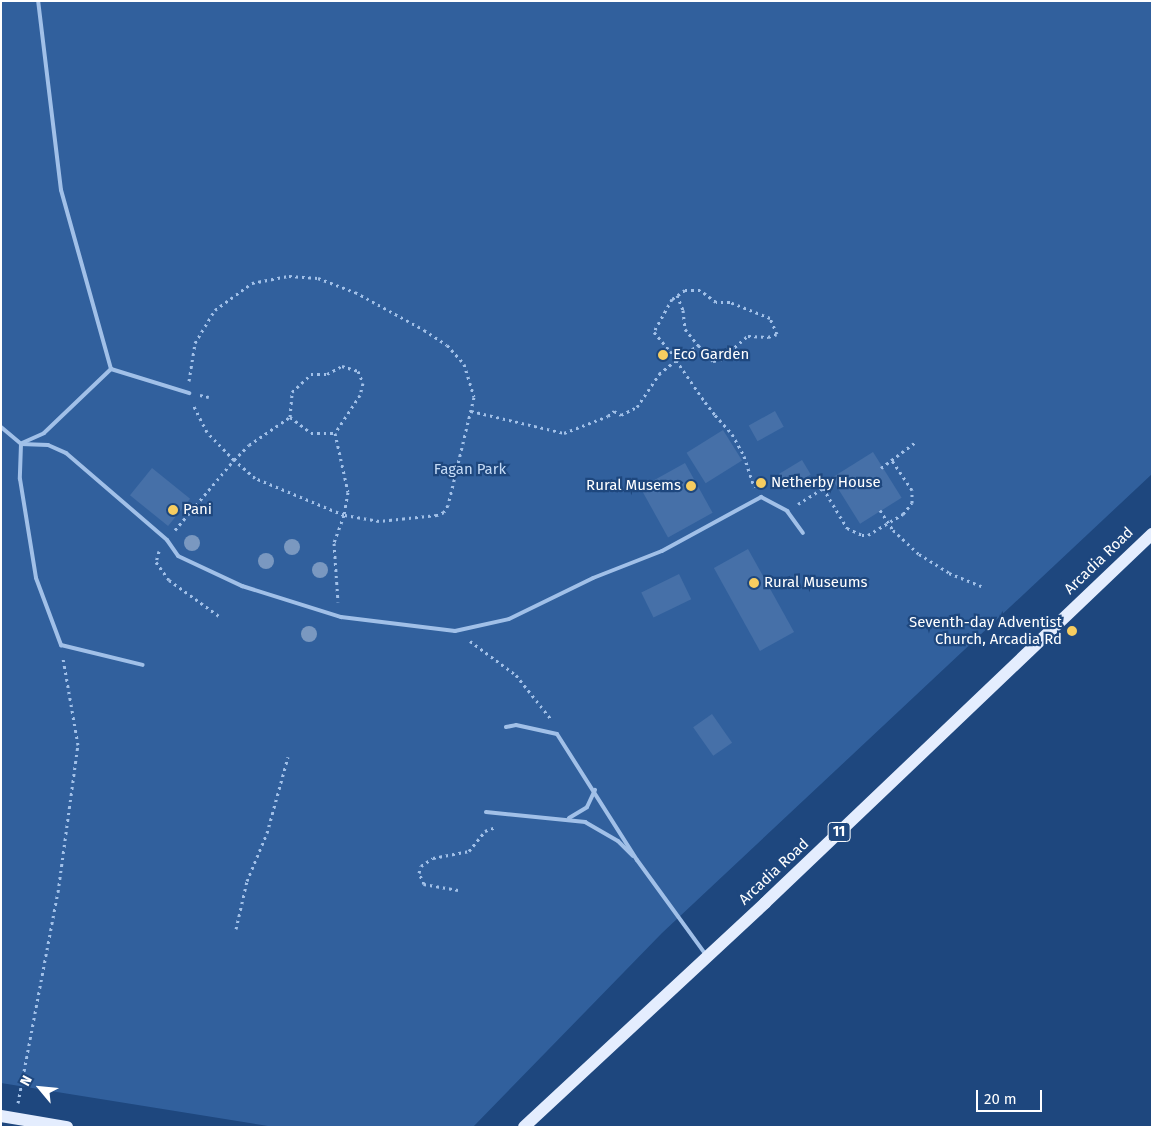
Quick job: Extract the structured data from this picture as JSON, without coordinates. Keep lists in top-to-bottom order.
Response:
{
  "streets": {
    "main road": ["Arcadia Road", "11"]
  },
  "parks": ["Fagan Park"],
  "places": [
    "Eco Garden",
    "Netherby House",
    "Rural Musems",
    "Pani",
    "Rural Museums",
    "Seventh-day Adventist Church, Arcadia Rd"
  ],
  "scale_bar": "20 m",
  "north": "top left"
}
